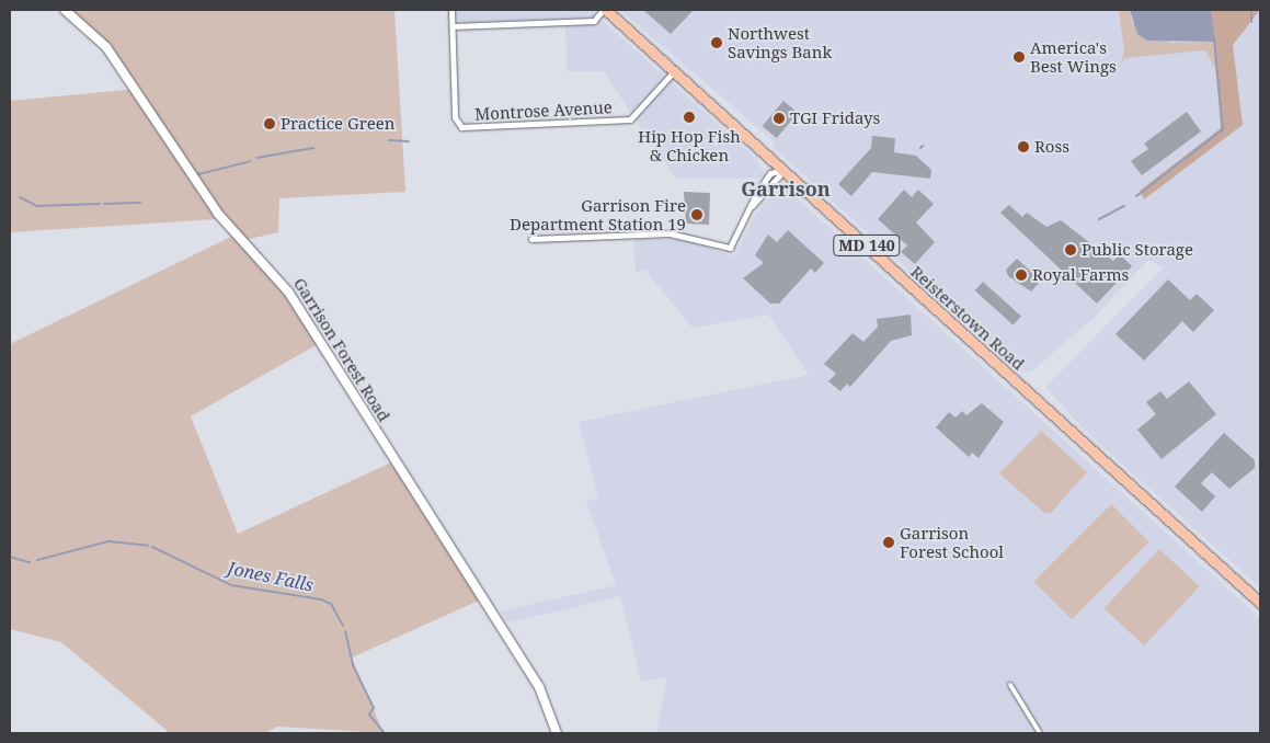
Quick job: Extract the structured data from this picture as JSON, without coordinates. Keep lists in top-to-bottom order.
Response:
{
  "streets": {
    "main road": ["MD 140", "Reisterstown Road", "Garrison Forest Road"],
    "street": ["Montrose Avenue"]
  },
  "crossings": [
    ["Montrose Avenue", "Reisterstown Road"]
  ],
  "districts": ["Garrison"],
  "water": ["Jones Falls"],
  "places": [
    "Northwest Savings Bank",
    "America's Best Wings",
    "Hip Hop Fish & Chicken",
    "TGI Fridays",
    "Practice Green",
    "Ross",
    "Garrison Fire Department Station 19",
    "Public Storage",
    "Royal Farms",
    "Garrison Forest School"
  ]
}
